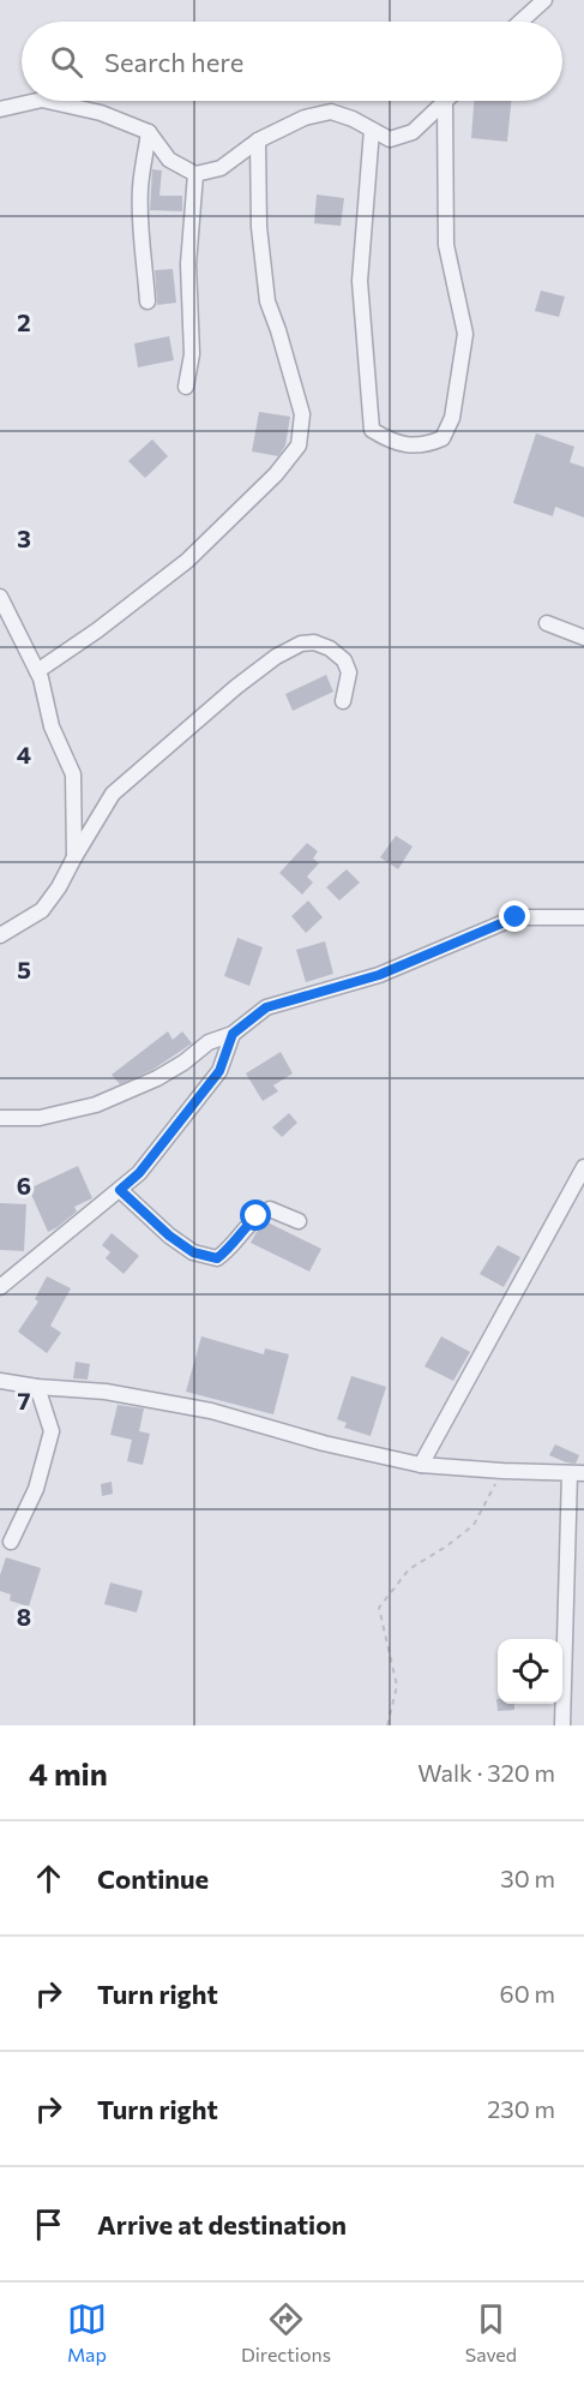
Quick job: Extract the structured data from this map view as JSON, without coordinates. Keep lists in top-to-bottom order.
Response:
{
  "page": {
    "search": "Search here",
    "heading": ["4 min", "Walk · 320 m"],
    "list": [
      ["Continue", "30 m"],
      ["Turn right", "60 m"],
      ["Turn right", "230 m"],
      "Arrive at destination"
    ],
    "nav": ["Map", "Directions", "Saved"]
  },
  "grid": {
    "rows": [
      "2",
      "3",
      "4",
      "5",
      "6",
      "7",
      "8"
    ]
  }
}
